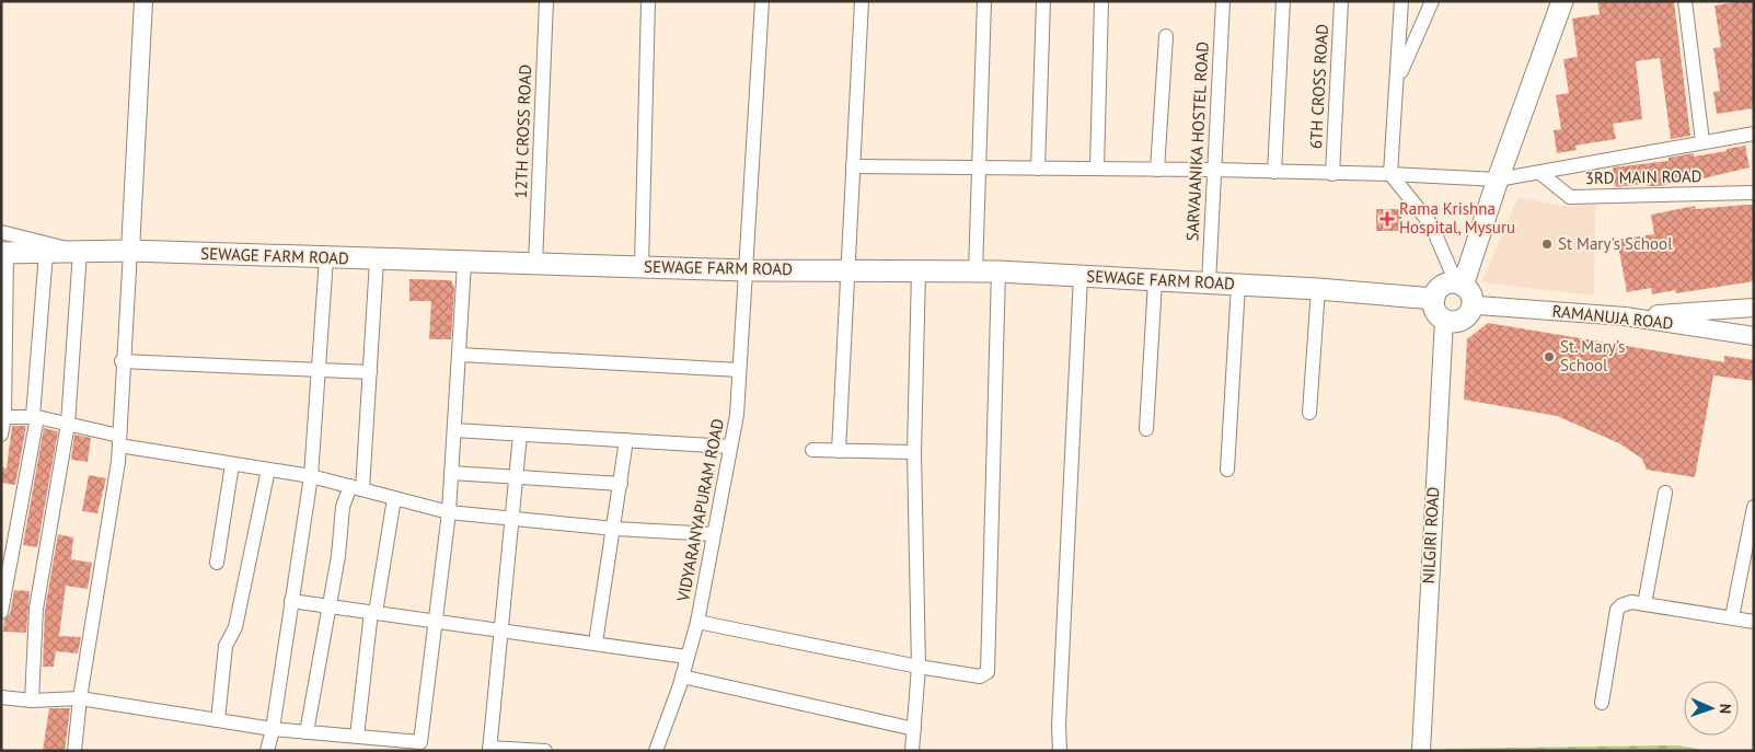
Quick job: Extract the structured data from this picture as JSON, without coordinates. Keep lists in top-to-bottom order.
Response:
{
  "streets": {
    "main road": ["SEWAGE FARM ROAD"],
    "street": [
      "6TH CROSS ROAD",
      "12TH CROSS ROAD",
      "SARVAJANIKA HOSTEL ROAD",
      "3RD MAIN ROAD",
      "RAMANUJA ROAD",
      "VIDYARANYAPURAM ROAD",
      "NILGIRI ROAD"
    ]
  },
  "crossings": [
    ["12TH CROSS ROAD", "SEWAGE FARM ROAD"],
    ["SARVAJANIKA HOSTEL ROAD", "SEWAGE FARM ROAD"],
    ["SEWAGE FARM ROAD", "RAMANUJA ROAD"],
    ["SEWAGE FARM ROAD", "VIDYARANYAPURAM ROAD"],
    ["SEWAGE FARM ROAD", "NILGIRI ROAD"],
    ["RAMANUJA ROAD", "NILGIRI ROAD"]
  ],
  "places": {
    "health": ["Rama Krishna Hospital, Mysuru"],
    "other": ["St Mary's School", "St. Mary's School"]
  },
  "north": "right"
}
